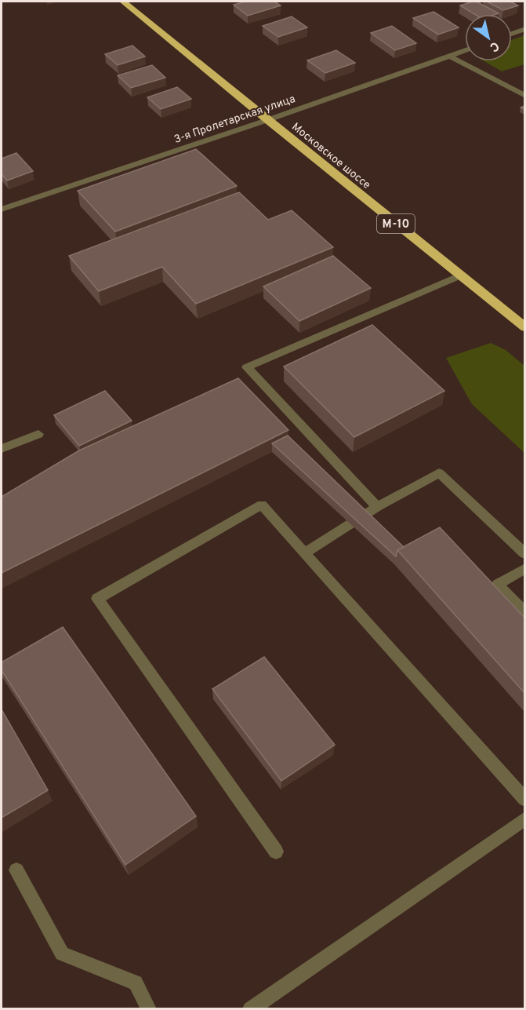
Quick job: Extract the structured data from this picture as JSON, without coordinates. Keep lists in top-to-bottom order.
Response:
{
  "streets": {
    "highway": ["Московское шоссе", "М-10"],
    "street": ["3-я Пролетарская улица"]
  },
  "crossings": [
    ["3-я Пролетарская улица", "Московское шоссе"]
  ],
  "north": "bottom right"
}
